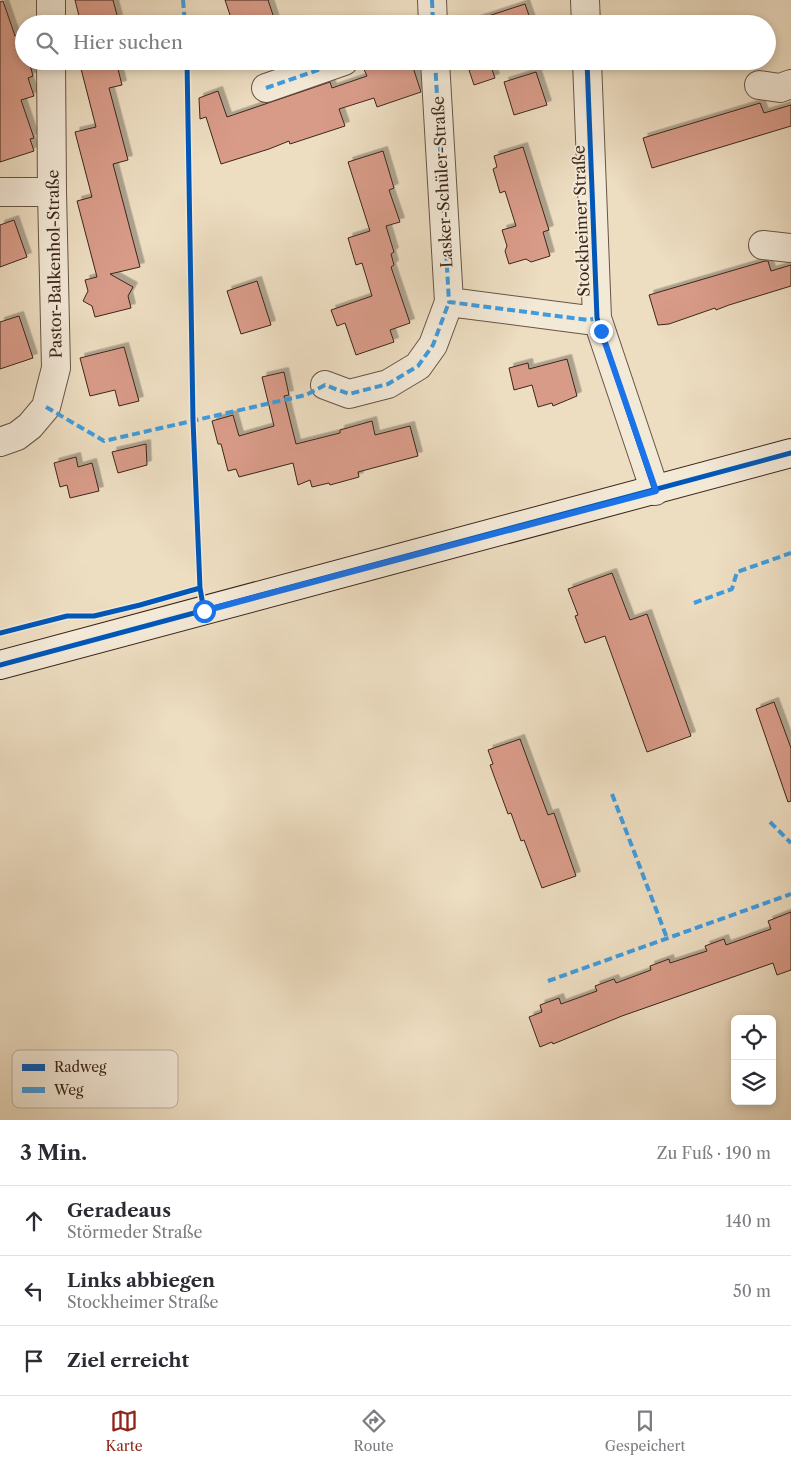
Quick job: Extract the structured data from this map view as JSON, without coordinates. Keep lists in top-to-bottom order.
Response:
{
  "streets": {
    "street": ["Lasker-Schüler-Straße", "Stockheimer Straße", "Pastor-Balkenhol-Straße"]
  },
  "legend": ["Radweg", "Weg"],
  "page": {
    "search": "Hier suchen",
    "heading": ["3 Min.", "Zu Fuß · 190 m"],
    "list": [
      ["Geradeaus", "Störmeder Straße", "140 m"],
      ["Links abbiegen", "Stockheimer Straße", "50 m"],
      "Ziel erreicht"
    ],
    "nav": ["Karte", "Route", "Gespeichert"]
  }
}
